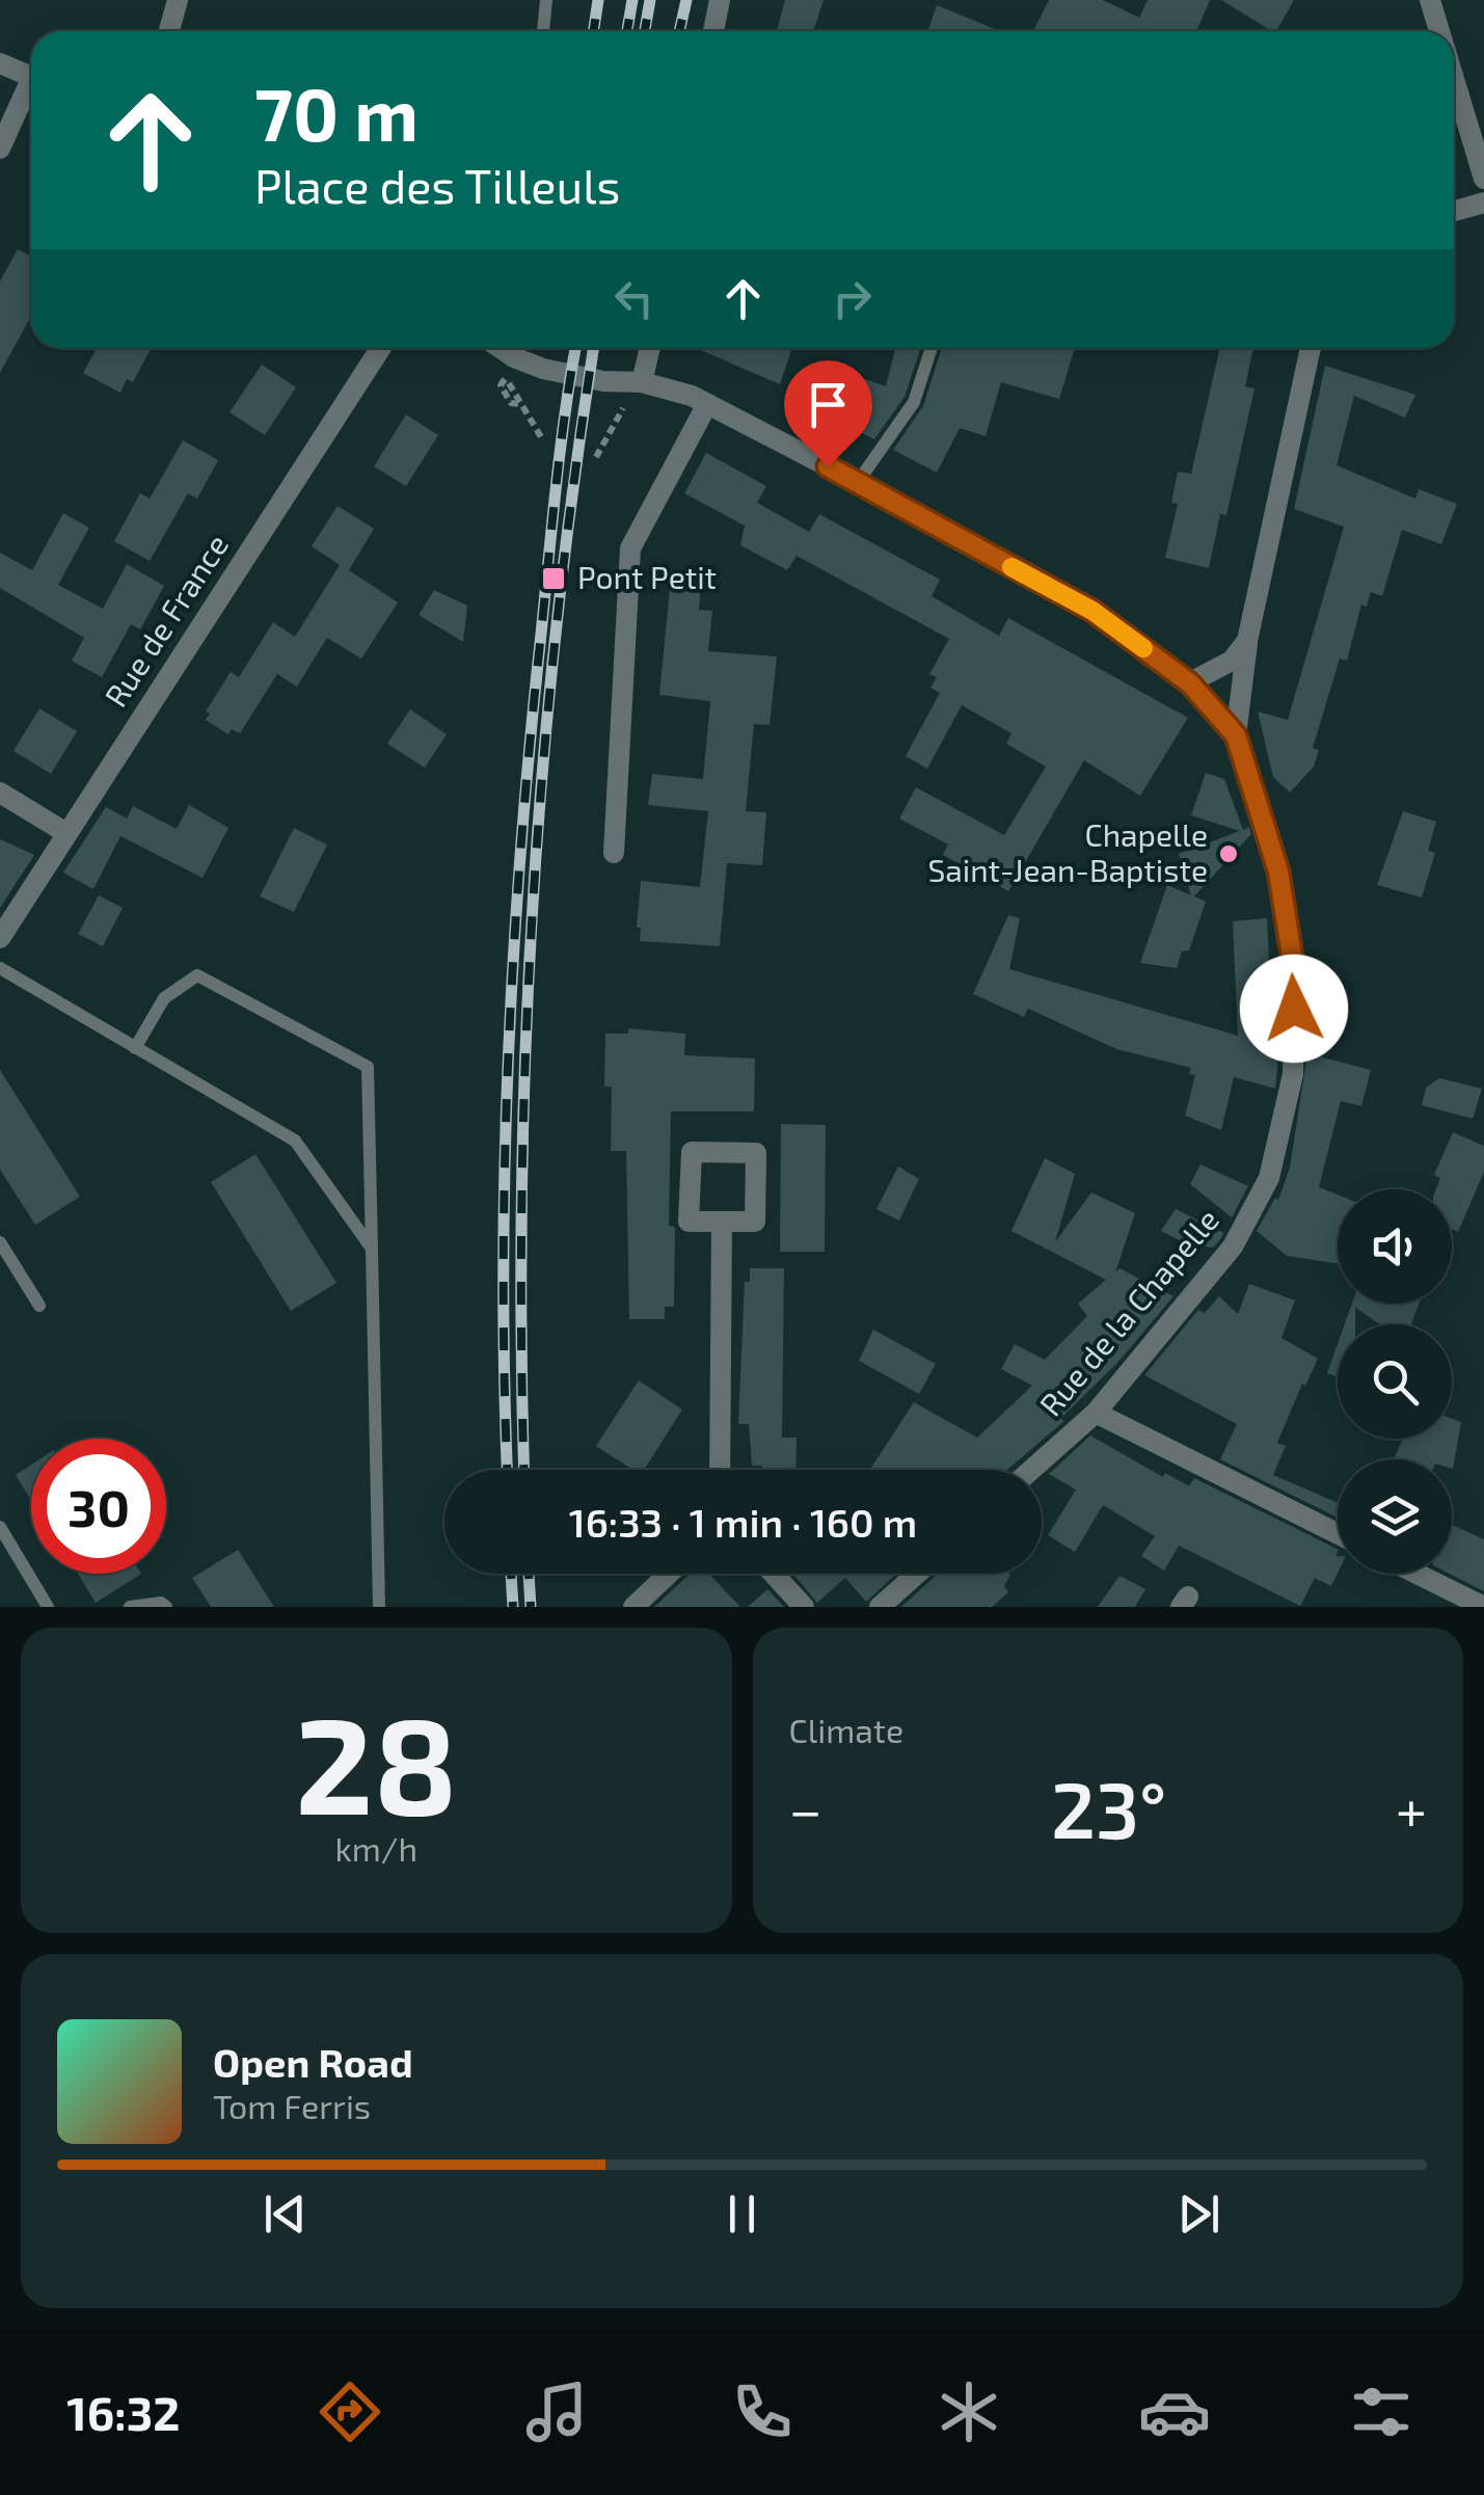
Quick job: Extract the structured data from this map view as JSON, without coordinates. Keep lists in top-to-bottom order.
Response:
{
  "streets": {
    "street": ["Rue de France", "Rue de la Chapelle"]
  },
  "places": {
    "transit": ["Pont Petit"],
    "other": ["Chapelle Saint-Jean-Baptiste"]
  },
  "page": {
    "turn": ["70 m", "Place des Tilleuls"],
    "limit": "30",
    "trip": "16:33 · 1 min · 160 m",
    "tile": [
      ["28", "km/h"],
      "Climate"
    ],
    "heat": ["−", "23°", "+"],
    "song": ["Open Road", "Tom Ferris"],
    "tabs": "16:32"
  }
}
